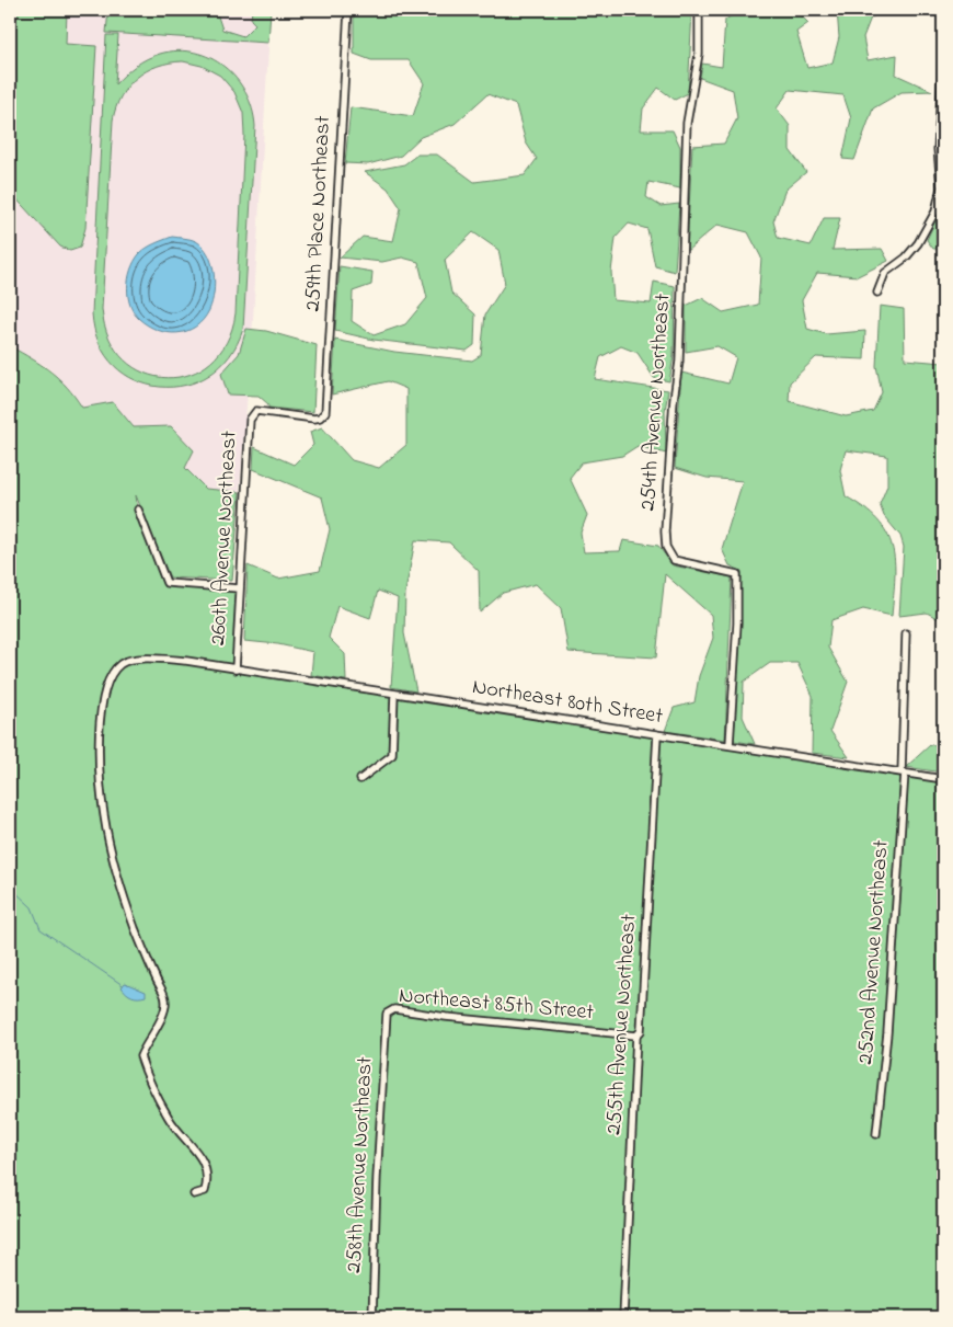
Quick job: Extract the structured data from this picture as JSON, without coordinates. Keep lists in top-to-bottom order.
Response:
{
  "streets": {
    "street": [
      "259th Place Northeast",
      "254th Avenue Northeast",
      "260th Avenue Northeast",
      "Northeast 80th Street",
      "252nd Avenue Northeast",
      "Northeast 85th Street",
      "255th Avenue Northeast",
      "258th Avenue Northeast"
    ]
  },
  "crossings": [
    ["259th Place Northeast", "260th Avenue Northeast"],
    ["254th Avenue Northeast", "Northeast 80th Street"],
    ["260th Avenue Northeast", "Northeast 80th Street"],
    ["Northeast 80th Street", "252nd Avenue Northeast"],
    ["Northeast 80th Street", "255th Avenue Northeast"],
    ["Northeast 85th Street", "255th Avenue Northeast"],
    ["Northeast 85th Street", "258th Avenue Northeast"]
  ]
}
